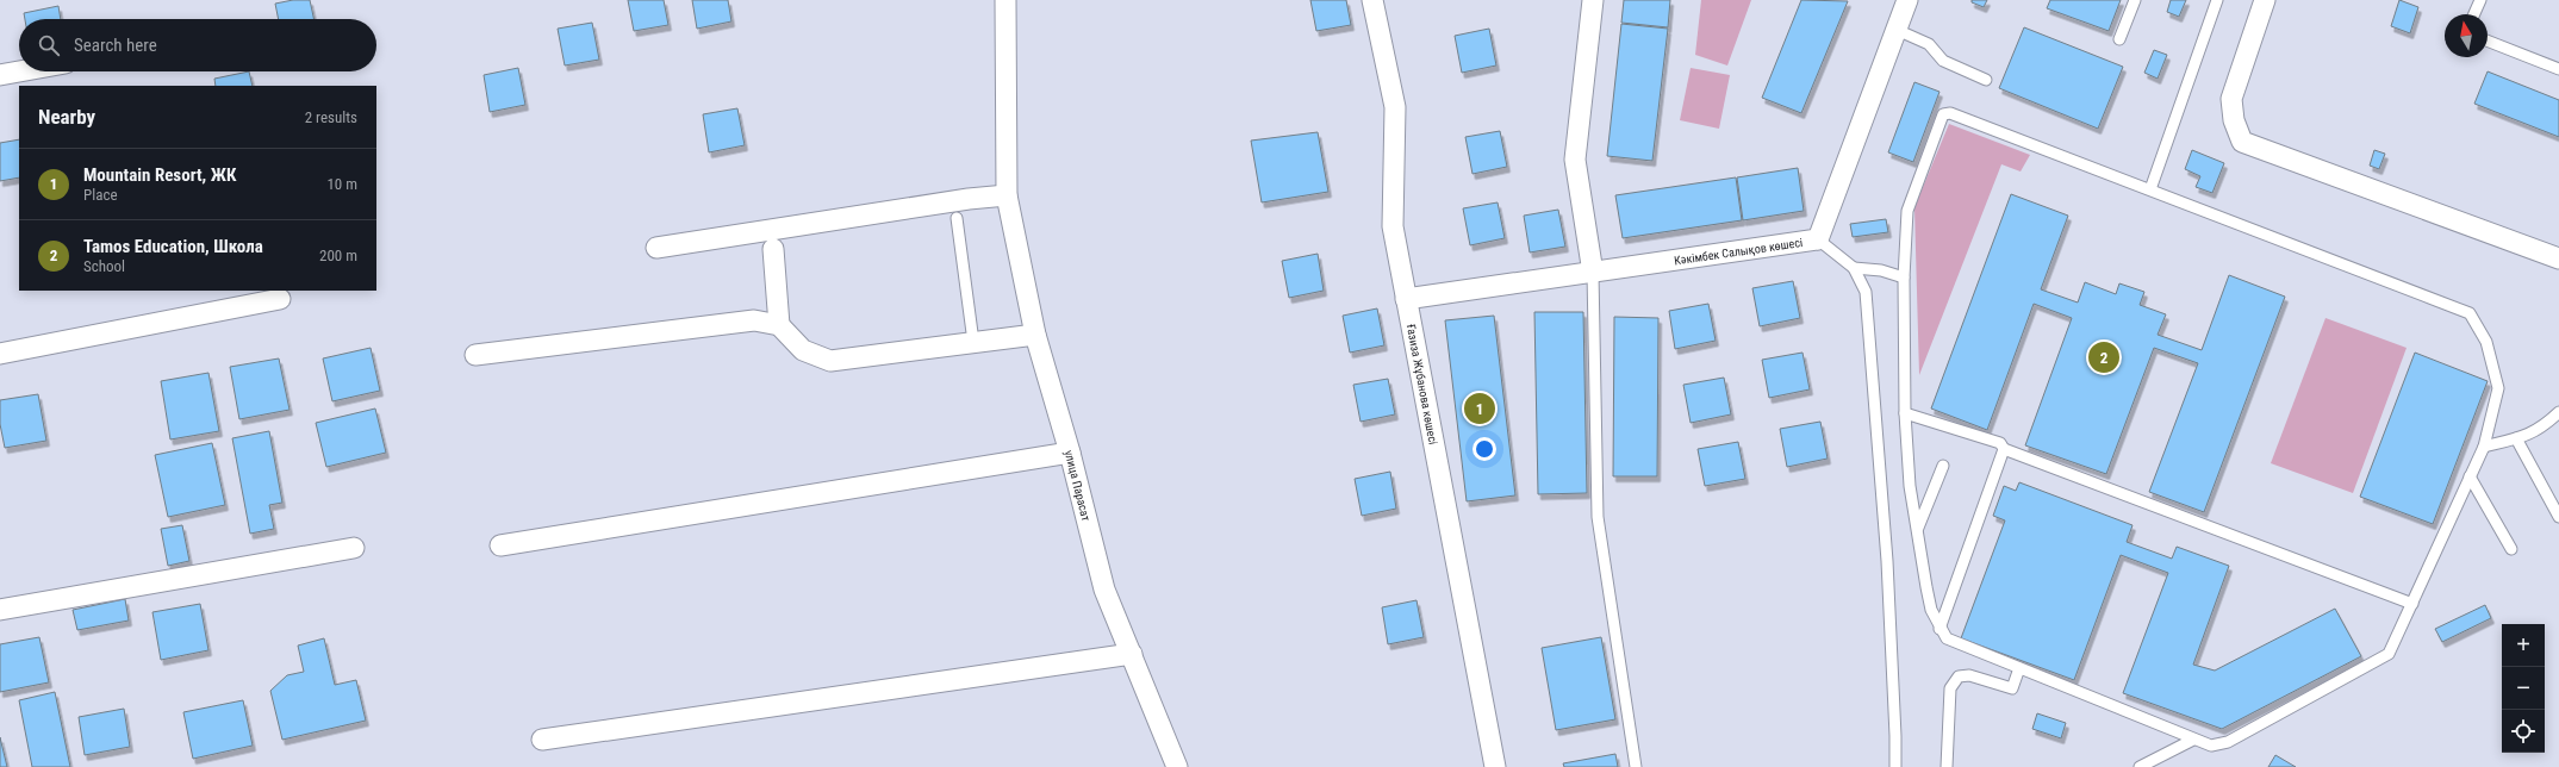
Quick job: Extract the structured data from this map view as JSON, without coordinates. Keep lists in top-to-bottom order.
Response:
{
  "streets": {
    "street": ["Кәкімбек Салықов көшесі", "Ғазиза Жұбанова көшесі", "улица Парасат"]
  },
  "crossings": [
    ["Кәкімбек Салықов көшесі", "Ғазиза Жұбанова көшесі"]
  ],
  "north": "top",
  "page": {
    "search": "Search here",
    "heading": ["Nearby", "2 results"],
    "list": [
      {
        "mark": "1",
        "name": "Mountain Resort, ЖК",
        "note": "Place",
        "value": "10 m"
      },
      {
        "mark": "2",
        "name": "Tamos Education, Школа",
        "note": "School",
        "value": "200 m"
      }
    ],
    "pins": ["2", "1"],
    "map_buttons": ["+", "−"]
  }
}
